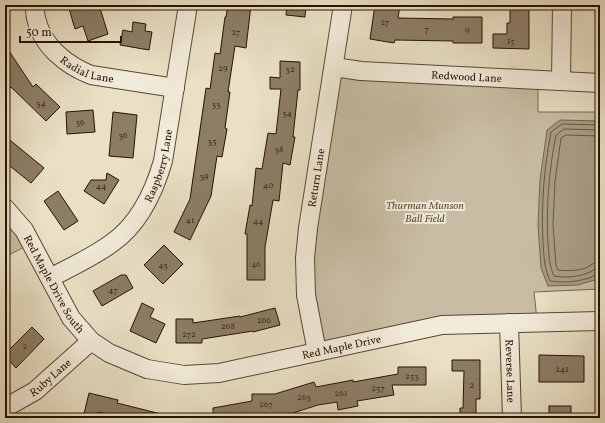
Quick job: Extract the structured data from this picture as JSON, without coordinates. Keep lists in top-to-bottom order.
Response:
{
  "streets": {
    "street": [
      "Radial Lane",
      "Redwood Lane",
      "Raspberry Lane",
      "Return Lane",
      "Red Maple Drive South",
      "Red Maple Drive",
      "Reverse Lane",
      "Ruby Lane"
    ]
  },
  "crossings": [
    ["Radial Lane", "Raspberry Lane"],
    ["Redwood Lane", "Return Lane"],
    ["Raspberry Lane", "Red Maple Drive South"],
    ["Return Lane", "Red Maple Drive"],
    ["Red Maple Drive South", "Red Maple Drive"],
    ["Red Maple Drive South", "Ruby Lane"],
    ["Red Maple Drive", "Reverse Lane"],
    ["Red Maple Drive", "Ruby Lane"]
  ],
  "parks": ["Thurman Munson Ball Field"],
  "house_numbers": [
    "27",
    "7",
    "9",
    "27",
    "15",
    "29",
    "32",
    "34",
    "33",
    "34",
    "36",
    "36",
    "35",
    "38",
    "39",
    "40",
    "44",
    "41",
    "44",
    "46",
    "45",
    "47",
    "266",
    "268",
    "272",
    "2",
    "241",
    "253",
    "2",
    "257",
    "261",
    "263",
    "267"
  ],
  "scale_bar": "50 m"
}
